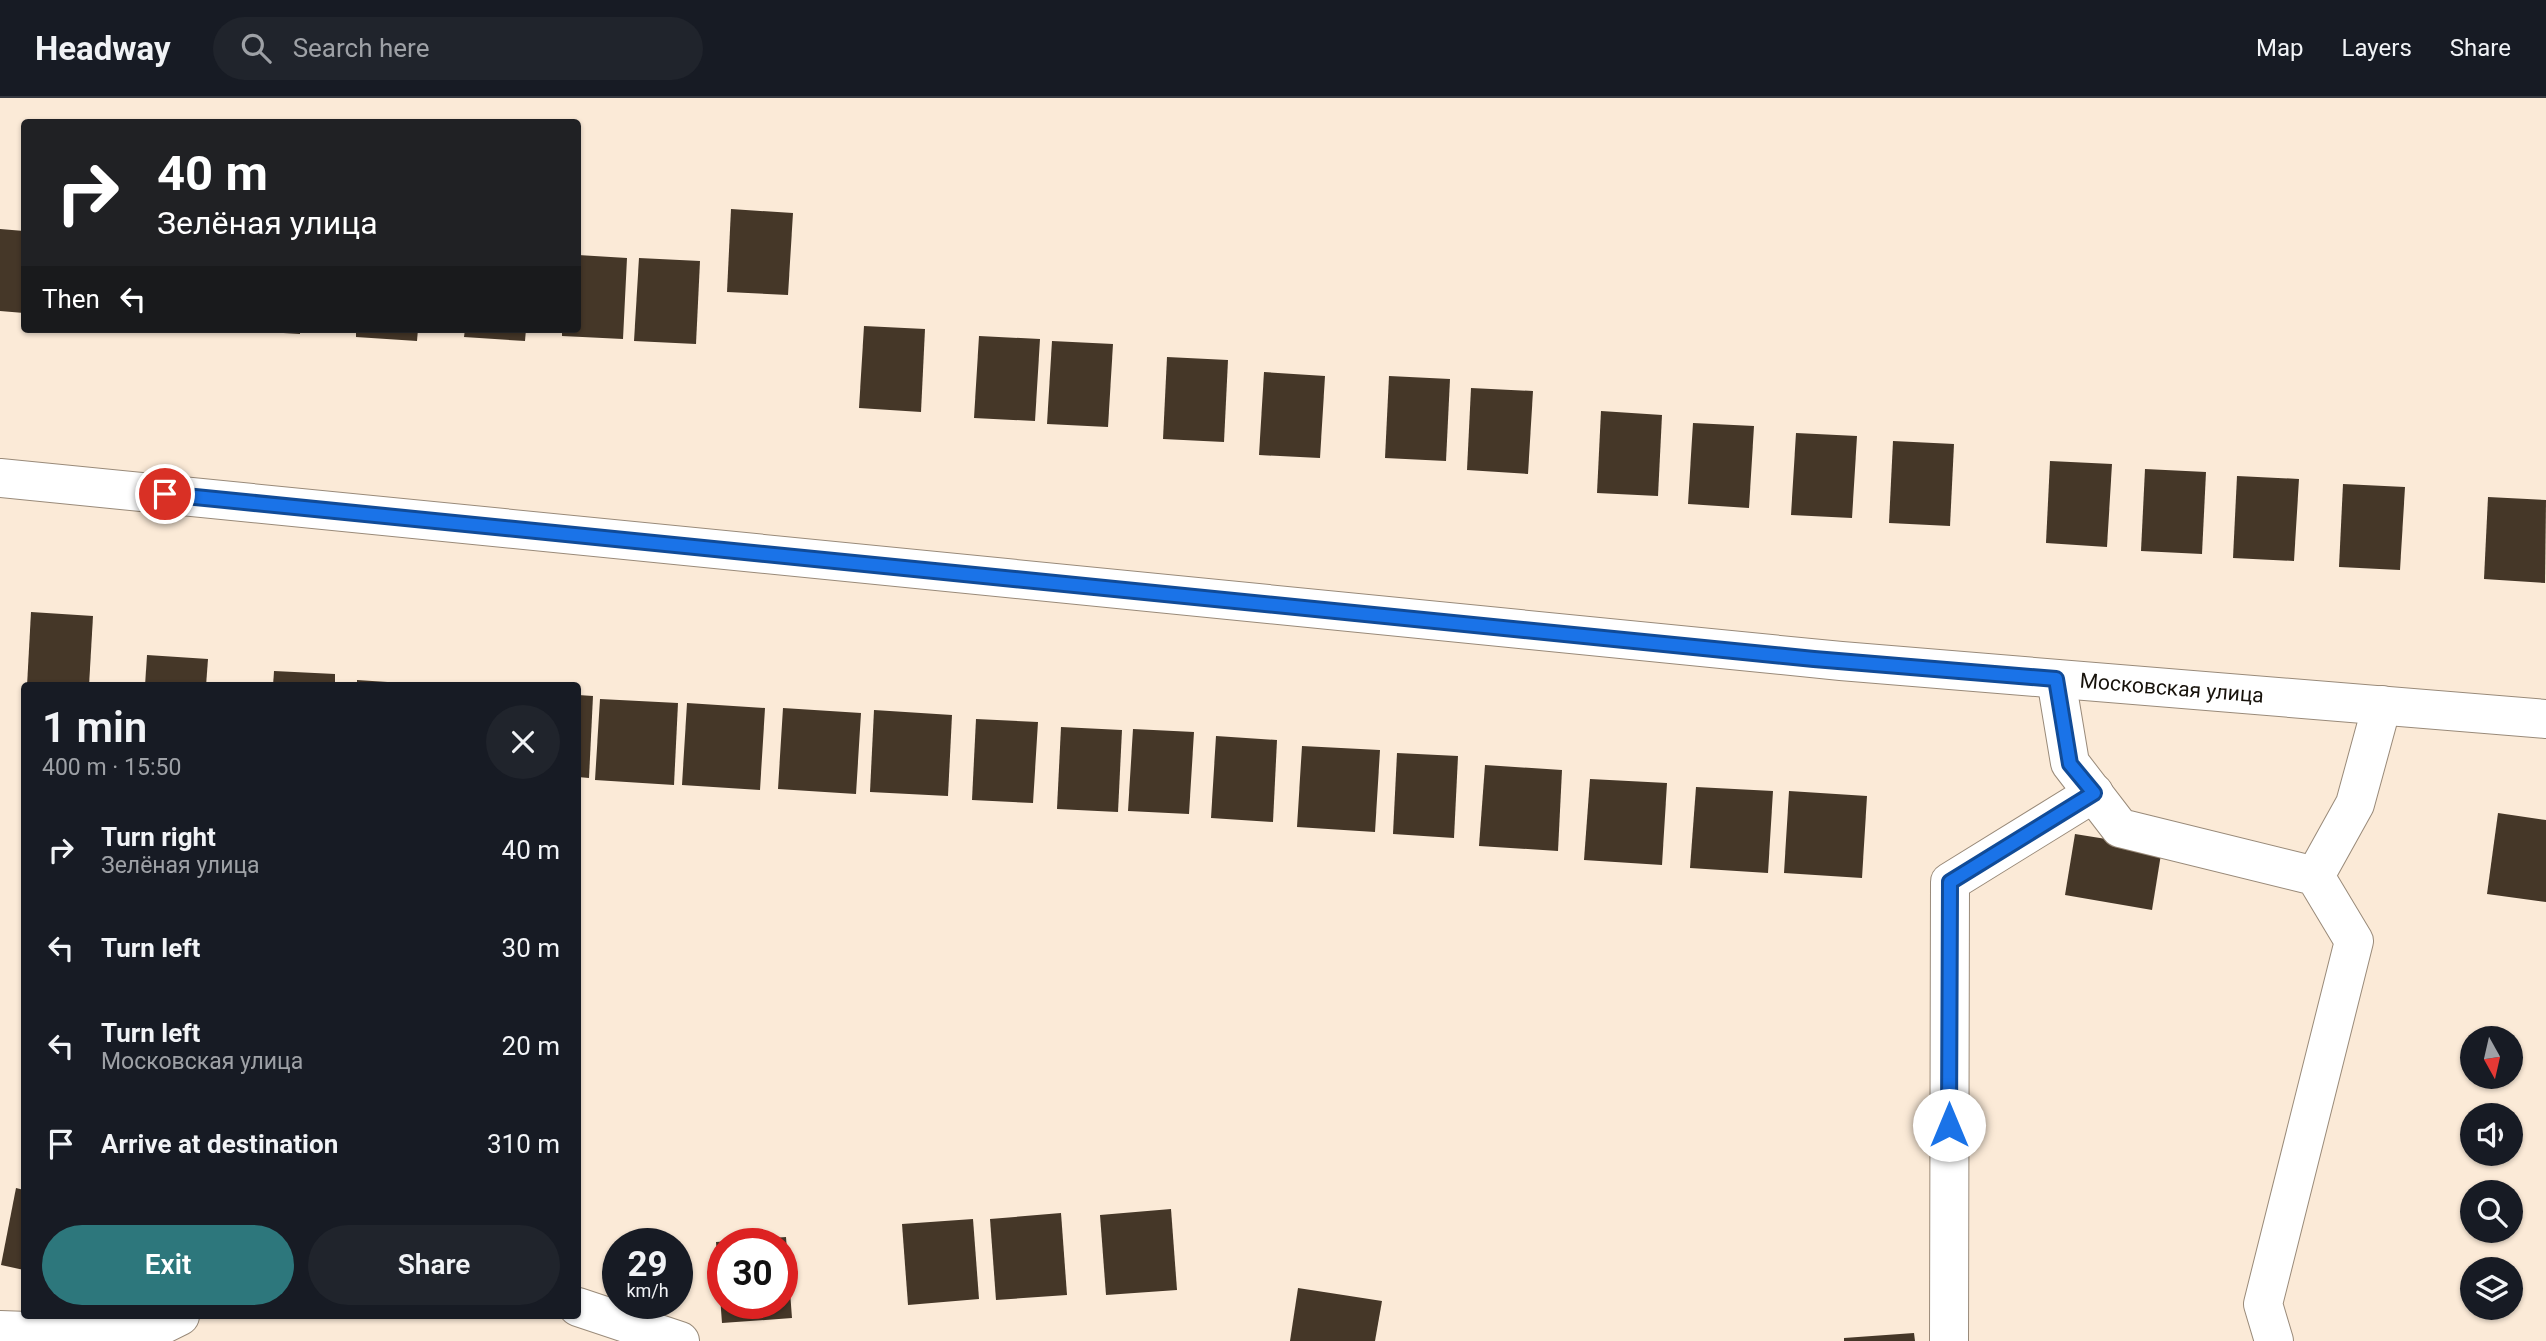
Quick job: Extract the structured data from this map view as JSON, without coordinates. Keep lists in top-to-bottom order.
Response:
{
  "streets": {
    "street": ["Московская улица"]
  },
  "north": "bottom",
  "page": {
    "header": "Headway",
    "search": "Search here",
    "nav": ["Map", "Layers", "Share"],
    "turn": ["40 m", "Зелёная улица"],
    "then": "Then",
    "heading": ["1 min", "400 m · 15:50"],
    "list": [
      {
        "name": "Turn right",
        "note": "Зелёная улица",
        "value": "40 m"
      },
      {
        "name": "Turn left",
        "value": "30 m"
      },
      {
        "name": "Turn left",
        "note": "Московская улица",
        "value": "20 m"
      },
      {
        "name": "Arrive at destination",
        "value": "310 m"
      }
    ],
    "buttons": ["Exit", "Share"],
    "speed": "29 km/h",
    "limit": "30"
  }
}
